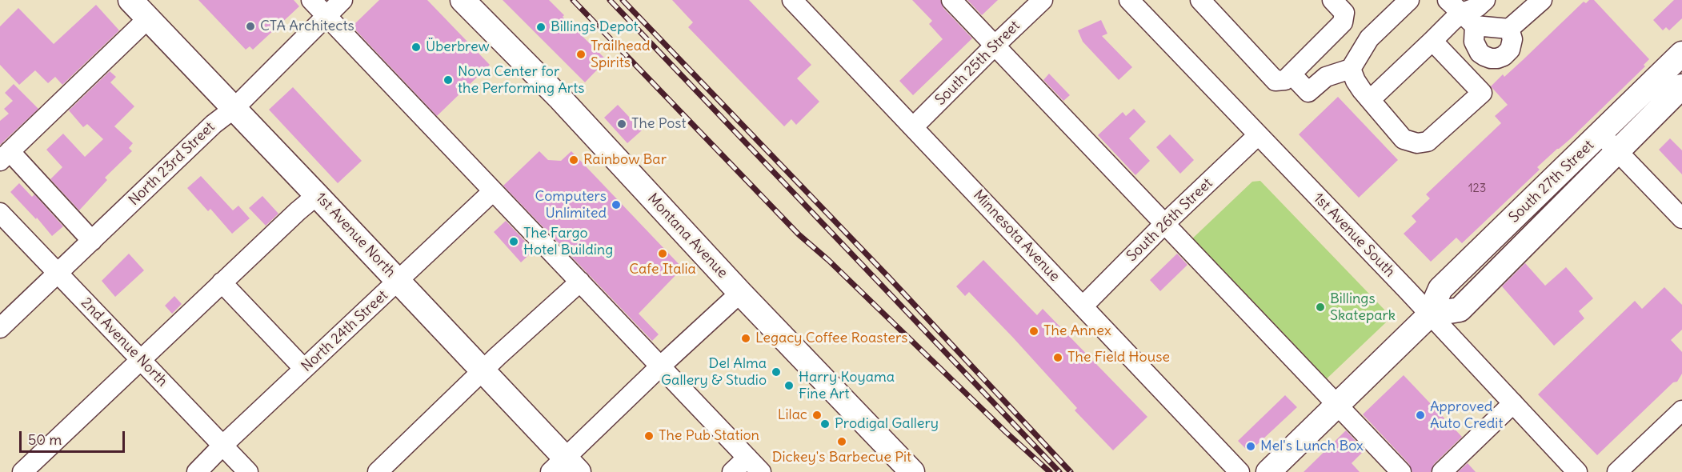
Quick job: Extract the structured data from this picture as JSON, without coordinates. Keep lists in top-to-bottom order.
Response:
{
  "streets": {
    "main road": ["South 27th Street", "1st Avenue North", "Montana Avenue"],
    "street": [
      "South 25th Street",
      "North 23rd Street",
      "South 26th Street",
      "1st Avenue South",
      "Minnesota Avenue",
      "North 24th Street",
      "2nd Avenue North"
    ]
  },
  "crossings": [
    ["South 25th Street", "Minnesota Avenue"],
    ["North 23rd Street", "1st Avenue North"],
    ["North 23rd Street", "2nd Avenue North"],
    ["South 27th Street", "1st Avenue South"],
    ["South 26th Street", "1st Avenue South"],
    ["South 26th Street", "Minnesota Avenue"],
    ["1st Avenue North", "North 24th Street"],
    ["North 24th Street", "2nd Avenue North"]
  ],
  "places": [
    "CTA Architects",
    "Billings Depot",
    "Überbrew",
    "Trailhead Spirits",
    "Nova Center for the Performing Arts",
    "The Post",
    "Rainbow Bar",
    "Computers Unlimited",
    "The Fargo Hotel Building",
    "Cafe Italia",
    "Billings Skatepark",
    "The Annex",
    "Legacy Coffee Roasters",
    "The Field House",
    "Del Alma Gallery & Studio",
    "Harry Koyama Fine Art",
    "Lilac",
    "Approved Auto Credit",
    "Prodigal Gallery",
    "The Pub Station",
    "Dickey's Barbecue Pit",
    "Mel's Lunch Box"
  ],
  "house_numbers": ["123"],
  "scale_bar": "50 m"
}
